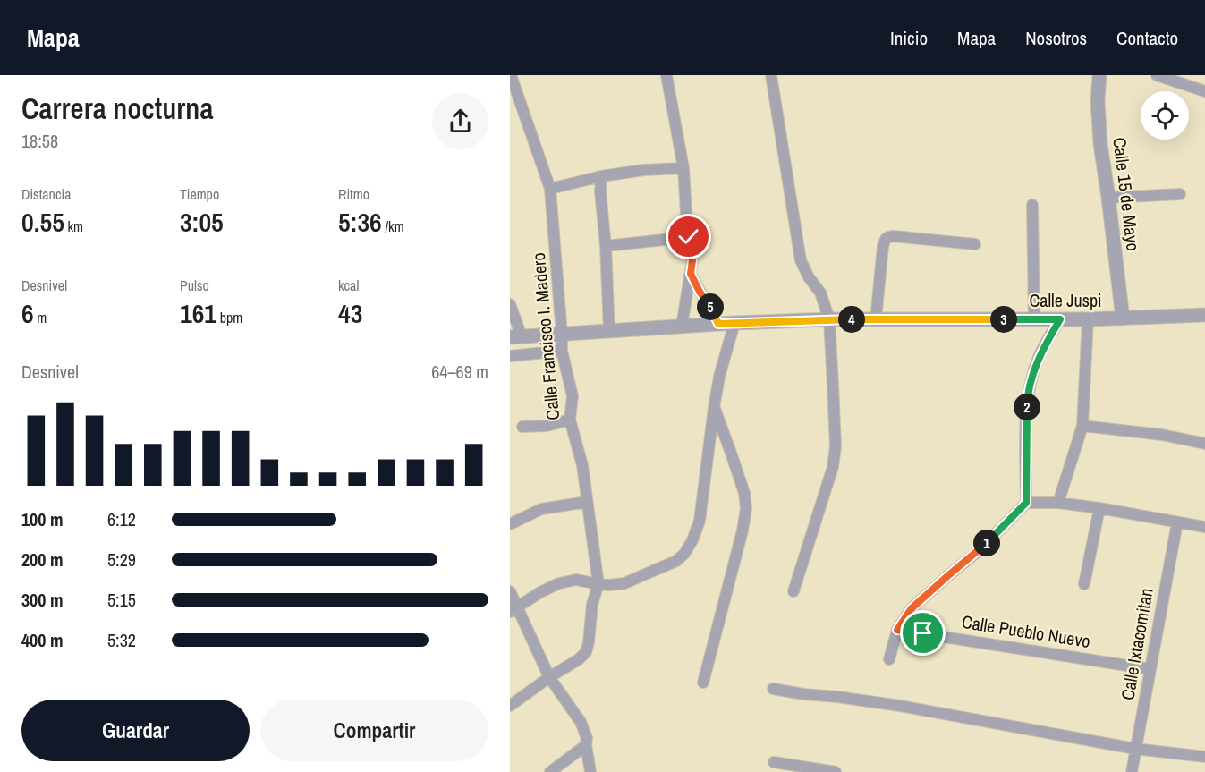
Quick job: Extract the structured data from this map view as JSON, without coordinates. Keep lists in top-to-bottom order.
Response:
{
  "streets": {
    "street": [
      "Calle 15 de Mayo",
      "Calle Juspi",
      "Calle Francisco I. Madero",
      "Calle Pueblo Nuevo",
      "Calle Ixtacomitan"
    ]
  },
  "crossings": [
    ["Calle 15 de Mayo", "Calle Juspi"],
    ["Calle Juspi", "Calle Francisco I. Madero"],
    ["Calle Pueblo Nuevo", "Calle Ixtacomitan"]
  ],
  "page": {
    "header": "Mapa",
    "nav": [
      "Inicio",
      "Mapa",
      "Nosotros",
      "Contacto"
    ],
    "heading": ["Carrera nocturna", "18:58"],
    "stats": [
      ["Distancia", "0.55 km"],
      ["Tiempo", "3:05"],
      ["Ritmo", "5:36 /km"],
      ["Desnivel", "6 m"],
      ["Pulso", "161 bpm"],
      ["kcal", "43"]
    ],
    "pins": [
      "5",
      "3",
      "4",
      "2",
      "1"
    ],
    "chart": ["Desnivel", "64–69 m"],
    "list": [
      {
        "name": "100 m",
        "note": "6:12"
      },
      {
        "name": "200 m",
        "note": "5:29"
      },
      {
        "name": "300 m",
        "note": "5:15"
      },
      {
        "name": "400 m",
        "note": "5:32"
      }
    ],
    "buttons": ["Guardar", "Compartir"]
  }
}
